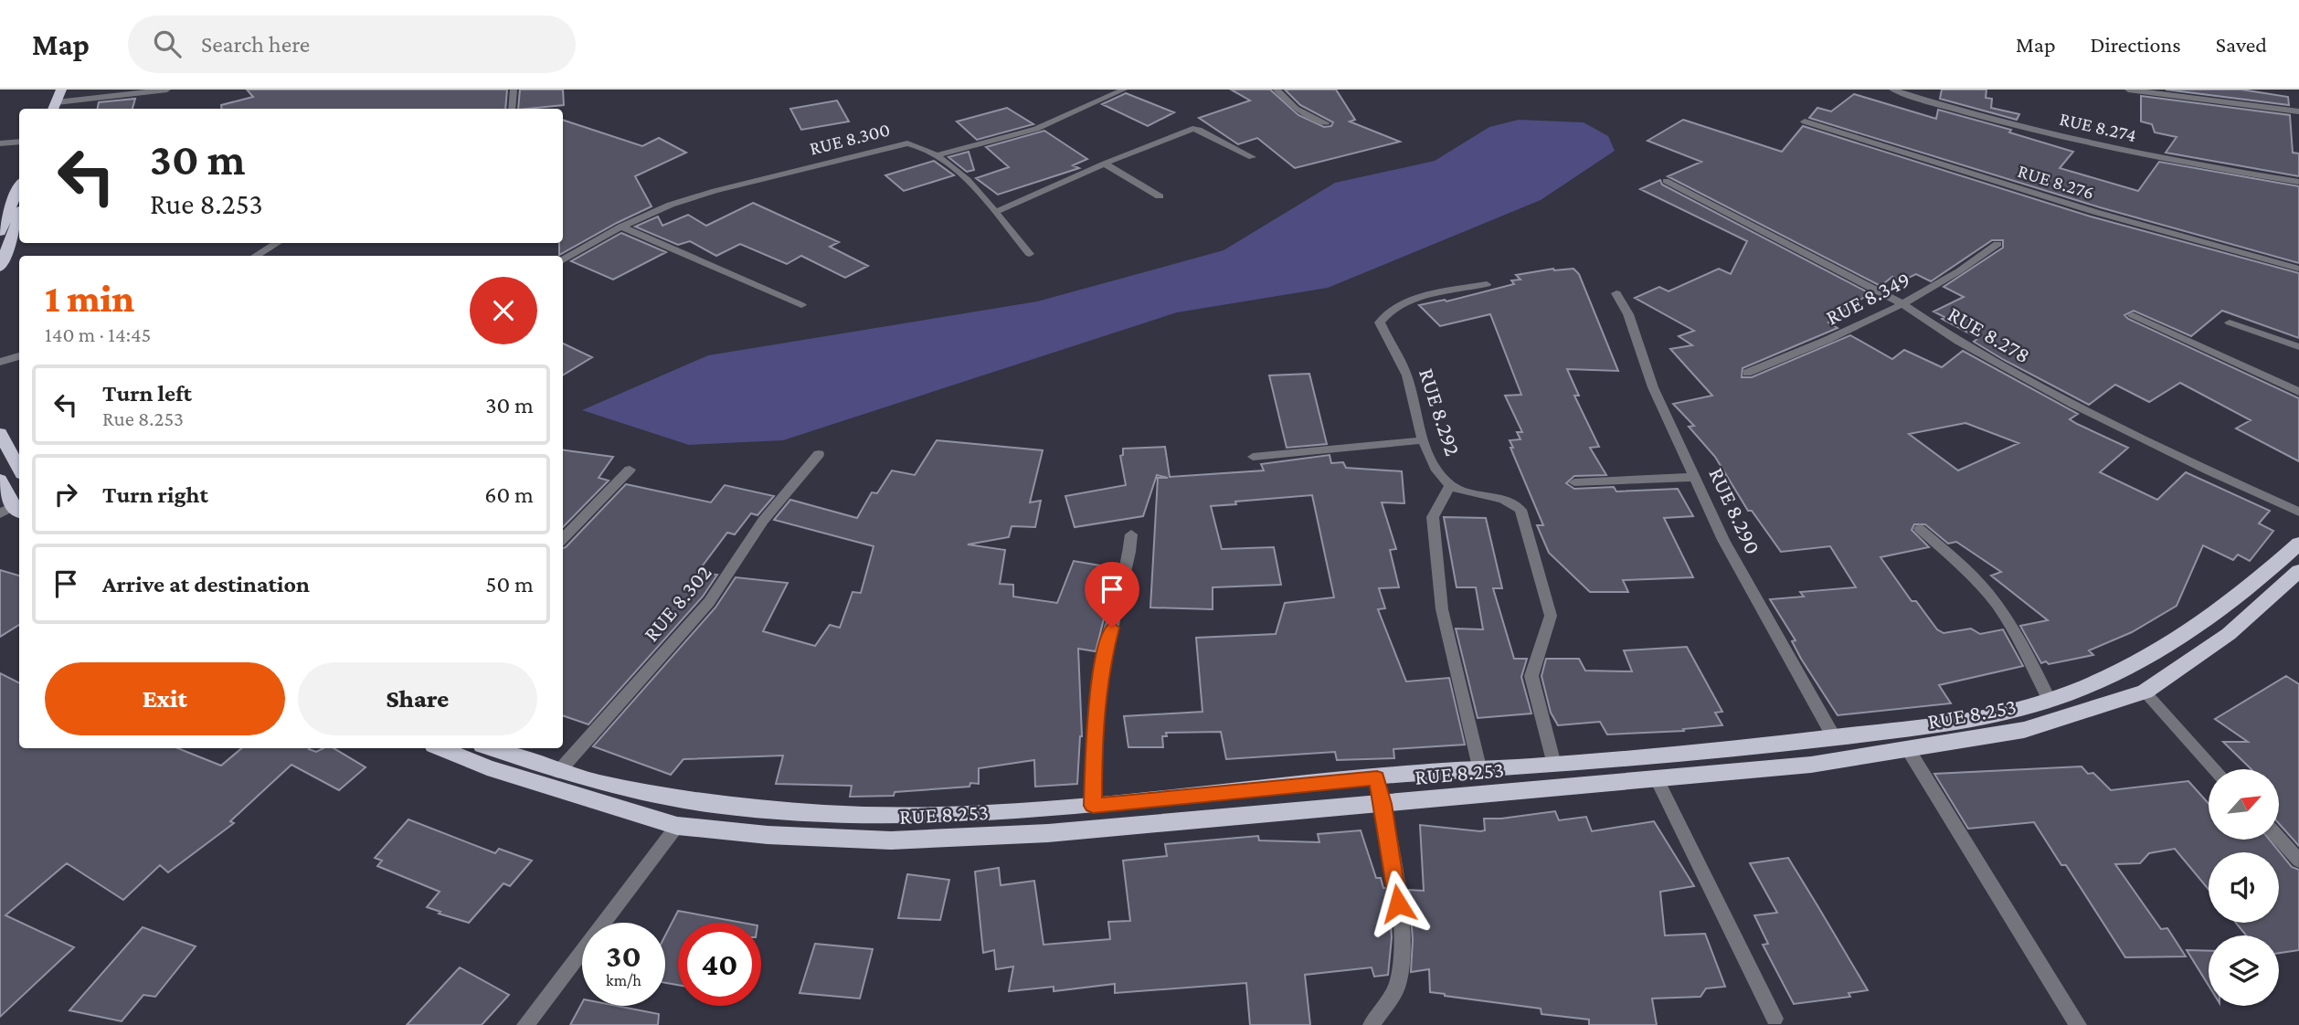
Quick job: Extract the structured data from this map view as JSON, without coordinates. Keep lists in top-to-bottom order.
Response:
{
  "streets": {
    "highway": ["RUE 8.253"],
    "street": [
      "RUE 8.274",
      "RUE 8.300",
      "RUE 8.276",
      "RUE 8.349",
      "RUE 8.278",
      "RUE 8.292",
      "RUE 8.290",
      "RUE 8.302"
    ]
  },
  "crossings": [
    ["RUE 8.349", "RUE 8.278"],
    ["RUE 8.292", "RUE 8.253"],
    ["RUE 8.290", "RUE 8.253"],
    ["RUE 8.302", "RUE 8.253"]
  ],
  "north": "top right",
  "page": {
    "header": "Map",
    "search": "Search here",
    "nav": ["Map", "Directions", "Saved"],
    "turn": ["30 m", "Rue 8.253"],
    "heading": ["1 min", "140 m · 14:45"],
    "list": [
      {
        "name": "Turn left",
        "note": "Rue 8.253",
        "value": "30 m"
      },
      {
        "name": "Turn right",
        "value": "60 m"
      },
      {
        "name": "Arrive at destination",
        "value": "50 m"
      }
    ],
    "buttons": ["Exit", "Share"],
    "speed": "30 km/h",
    "limit": "40"
  }
}
